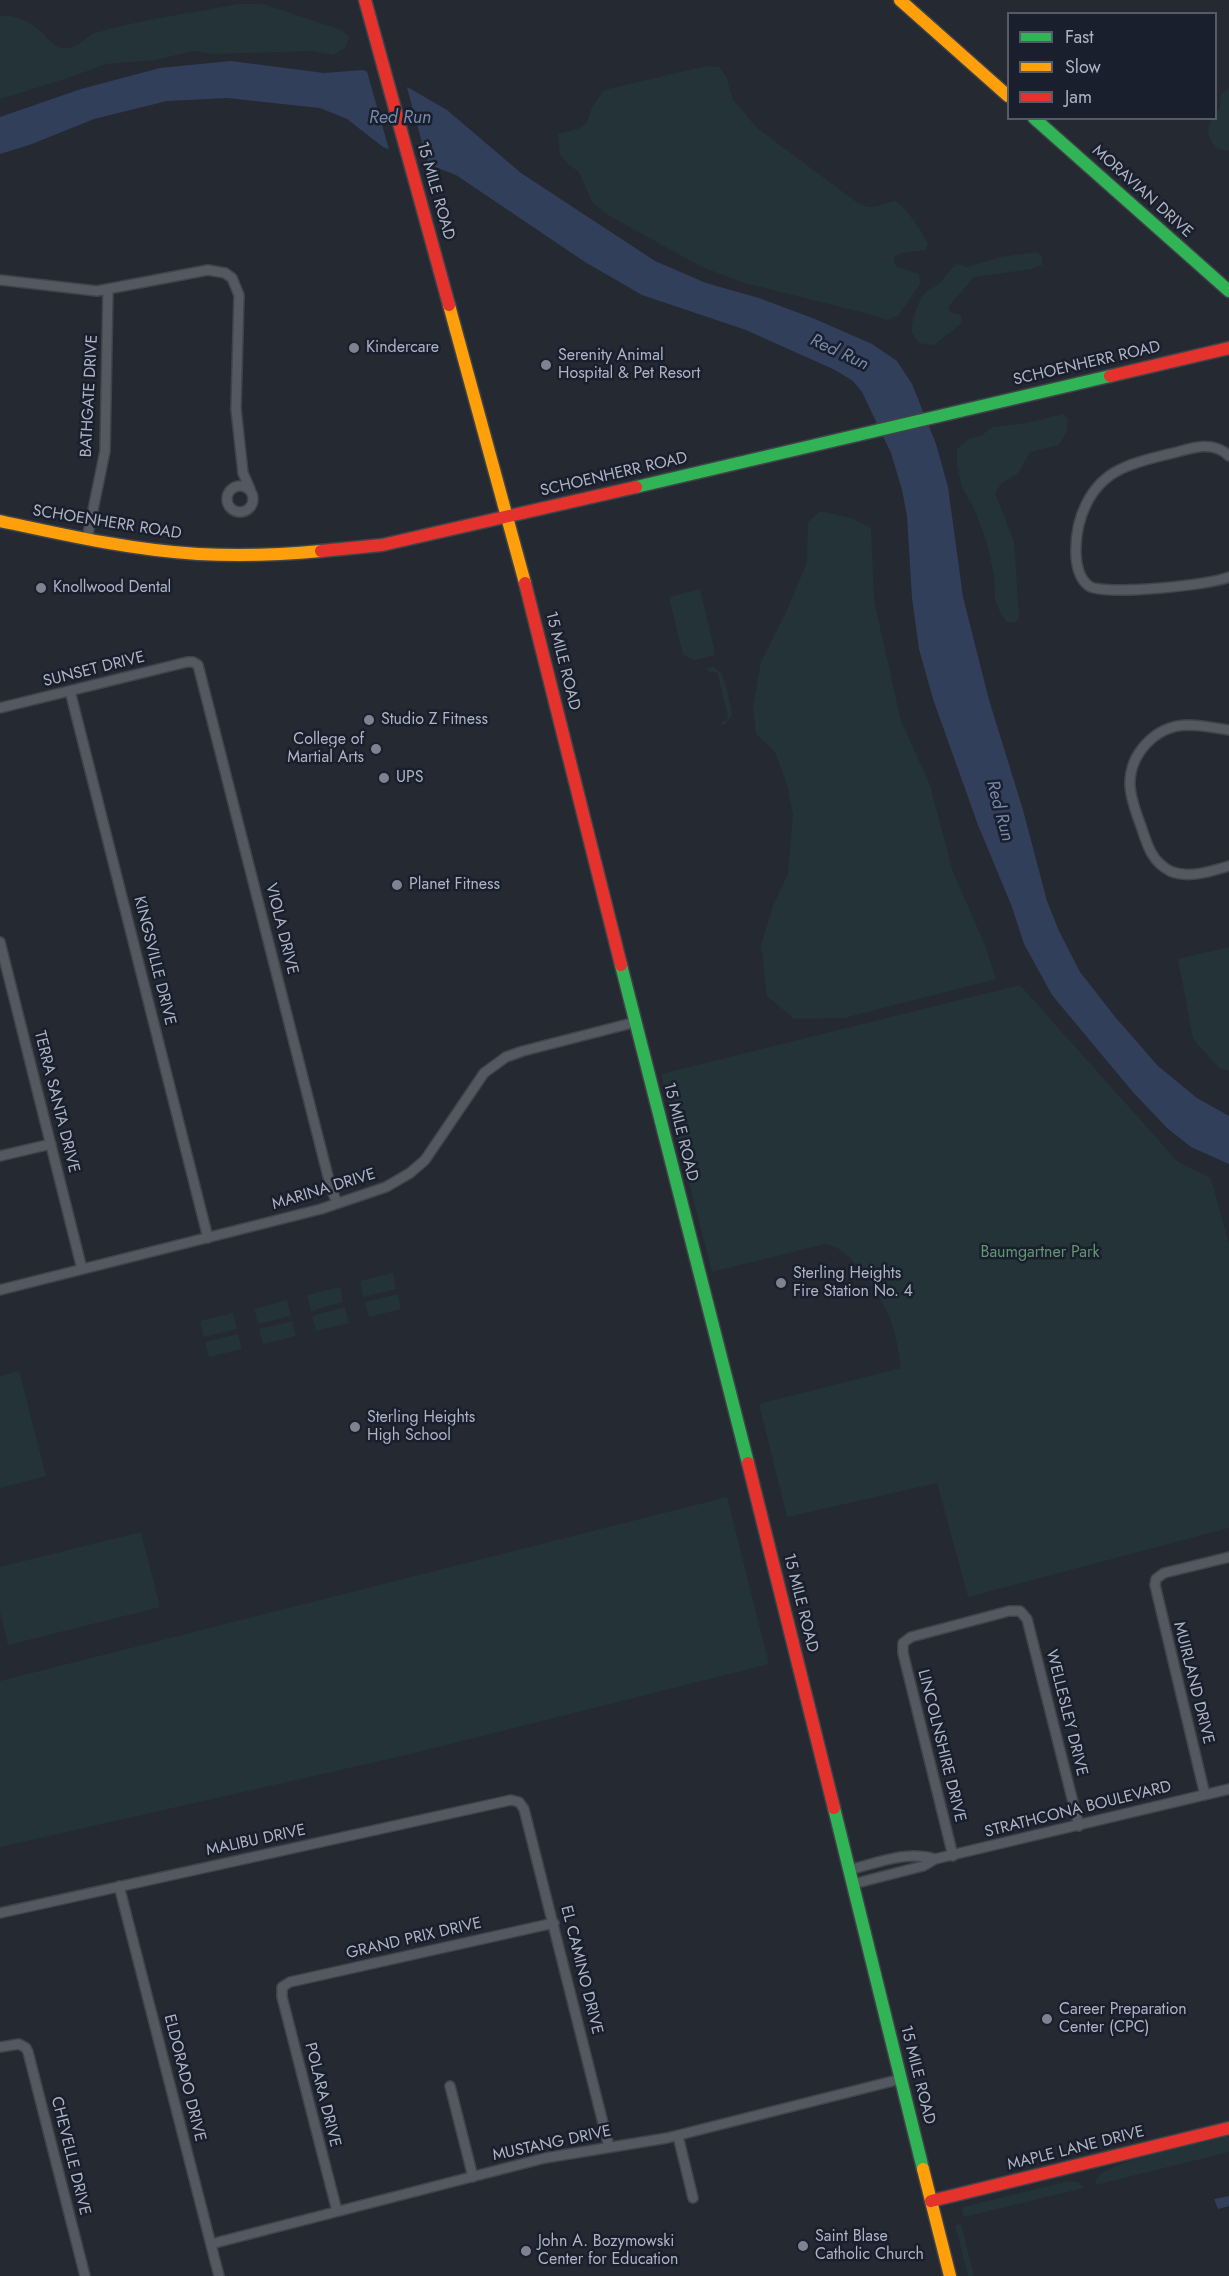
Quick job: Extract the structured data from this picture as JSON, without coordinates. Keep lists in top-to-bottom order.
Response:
{
  "streets": {
    "main road": [
      "15 MILE ROAD",
      "MORAVIAN DRIVE",
      "SCHOENHERR ROAD",
      "MAPLE LANE DRIVE"
    ],
    "street": [
      "BATHGATE DRIVE",
      "SUNSET DRIVE",
      "VIOLA DRIVE",
      "KINGSVILLE DRIVE",
      "TERRA SANTA DRIVE",
      "MARINA DRIVE",
      "MUIRLAND DRIVE",
      "WELLESLEY DRIVE",
      "LINCOLNSHIRE DRIVE",
      "STRATHCONA BOULEVARD",
      "MALIBU DRIVE",
      "GRAND PRIX DRIVE",
      "EL CAMINO DRIVE",
      "ELDORADO DRIVE",
      "POLARA DRIVE",
      "MUSTANG DRIVE",
      "CHEVELLE DRIVE"
    ]
  },
  "crossings": [
    ["15 MILE ROAD", "SCHOENHERR ROAD"],
    ["15 MILE ROAD", "MARINA DRIVE"],
    ["15 MILE ROAD", "STRATHCONA BOULEVARD"],
    ["15 MILE ROAD", "MUSTANG DRIVE"],
    ["15 MILE ROAD", "MAPLE LANE DRIVE"],
    ["SCHOENHERR ROAD", "BATHGATE DRIVE"],
    ["SUNSET DRIVE", "VIOLA DRIVE"],
    ["SUNSET DRIVE", "KINGSVILLE DRIVE"],
    ["VIOLA DRIVE", "MARINA DRIVE"],
    ["KINGSVILLE DRIVE", "MARINA DRIVE"],
    ["TERRA SANTA DRIVE", "MARINA DRIVE"],
    ["MUIRLAND DRIVE", "STRATHCONA BOULEVARD"],
    ["WELLESLEY DRIVE", "LINCOLNSHIRE DRIVE"],
    ["WELLESLEY DRIVE", "STRATHCONA BOULEVARD"],
    ["LINCOLNSHIRE DRIVE", "STRATHCONA BOULEVARD"],
    ["MALIBU DRIVE", "EL CAMINO DRIVE"],
    ["MALIBU DRIVE", "ELDORADO DRIVE"],
    ["GRAND PRIX DRIVE", "EL CAMINO DRIVE"],
    ["GRAND PRIX DRIVE", "POLARA DRIVE"],
    ["EL CAMINO DRIVE", "MUSTANG DRIVE"],
    ["ELDORADO DRIVE", "MUSTANG DRIVE"],
    ["POLARA DRIVE", "MUSTANG DRIVE"]
  ],
  "water": ["Red Run"],
  "parks": ["Baumgartner Park"],
  "places": [
    "Kindercare",
    "Serenity Animal Hospital & Pet Resort",
    "Knollwood Dental",
    "Studio Z Fitness",
    "College of Martial Arts",
    "UPS",
    "Planet Fitness",
    "Sterling Heights Fire Station No. 4",
    "Sterling Heights High School",
    "Career Preparation Center (CPC)",
    "Saint Blase Catholic Church",
    "John A. Bozymowski Center for Education"
  ],
  "legend": ["Fast", "Slow", "Jam"]
}
